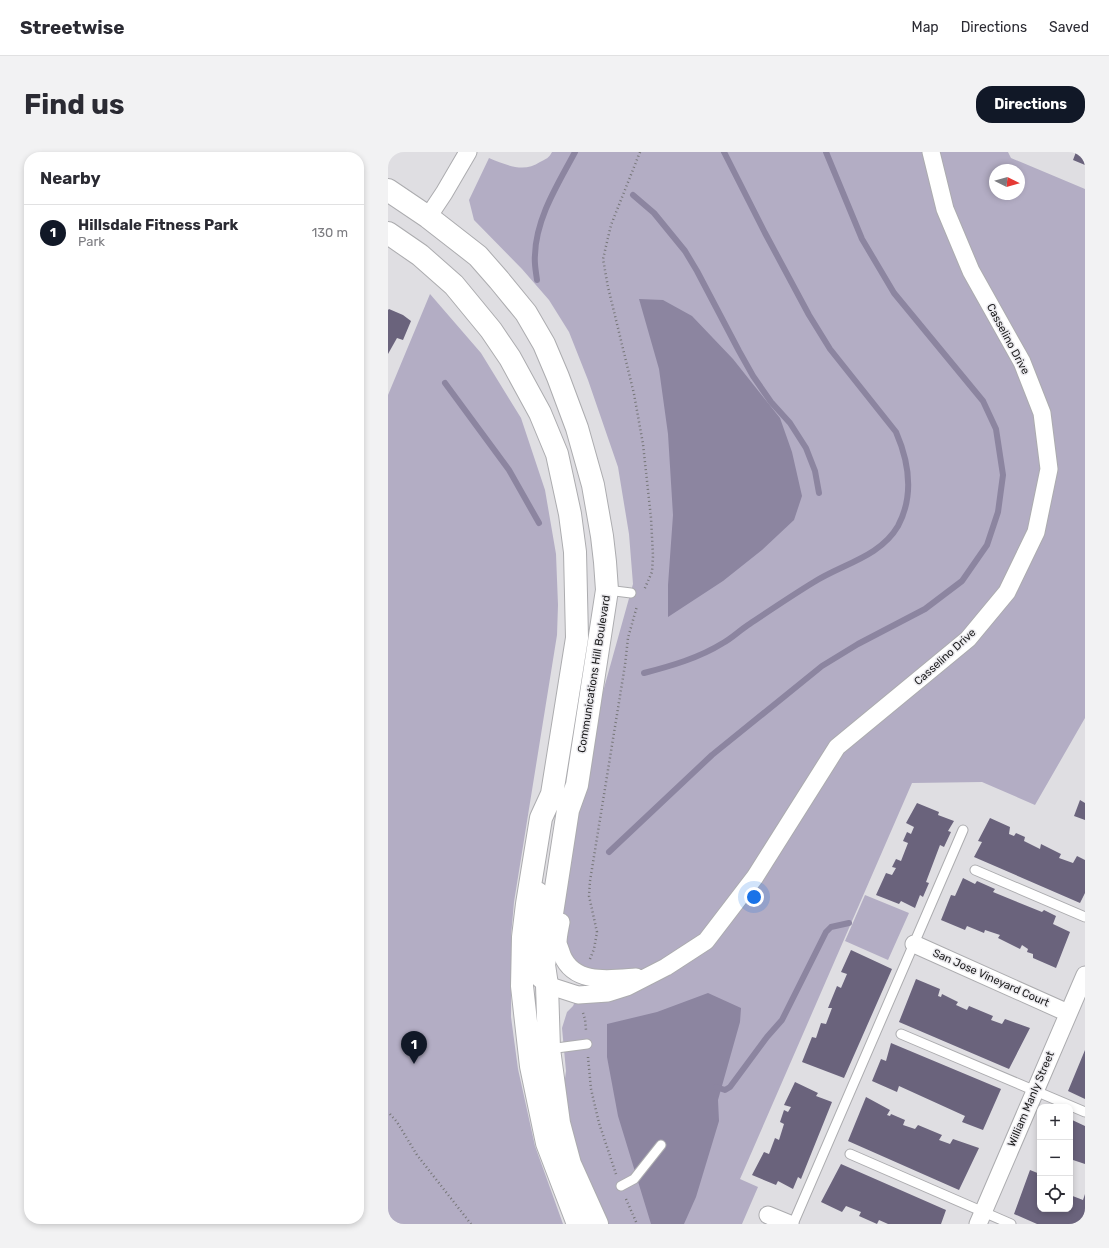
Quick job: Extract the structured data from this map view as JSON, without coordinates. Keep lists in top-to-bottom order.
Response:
{
  "streets": {
    "street": [
      "Casselino Drive",
      "Communications Hill Boulevard",
      "San Jose Vineyard Court",
      "William Manly Street"
    ]
  },
  "crossings": [
    ["Casselino Drive", "Communications Hill Boulevard"],
    ["San Jose Vineyard Court", "William Manly Street"]
  ],
  "north": "right",
  "page": {
    "header": "Streetwise",
    "nav": ["Map", "Directions", "Saved"],
    "buttons": "Directions",
    "title": "Find us",
    "heading": "Nearby",
    "list": [
      {
        "mark": "1",
        "name": "Hillsdale Fitness Park",
        "note": "Park",
        "value": "130 m"
      }
    ],
    "pins": "1",
    "map_buttons": ["+", "−"]
  }
}
